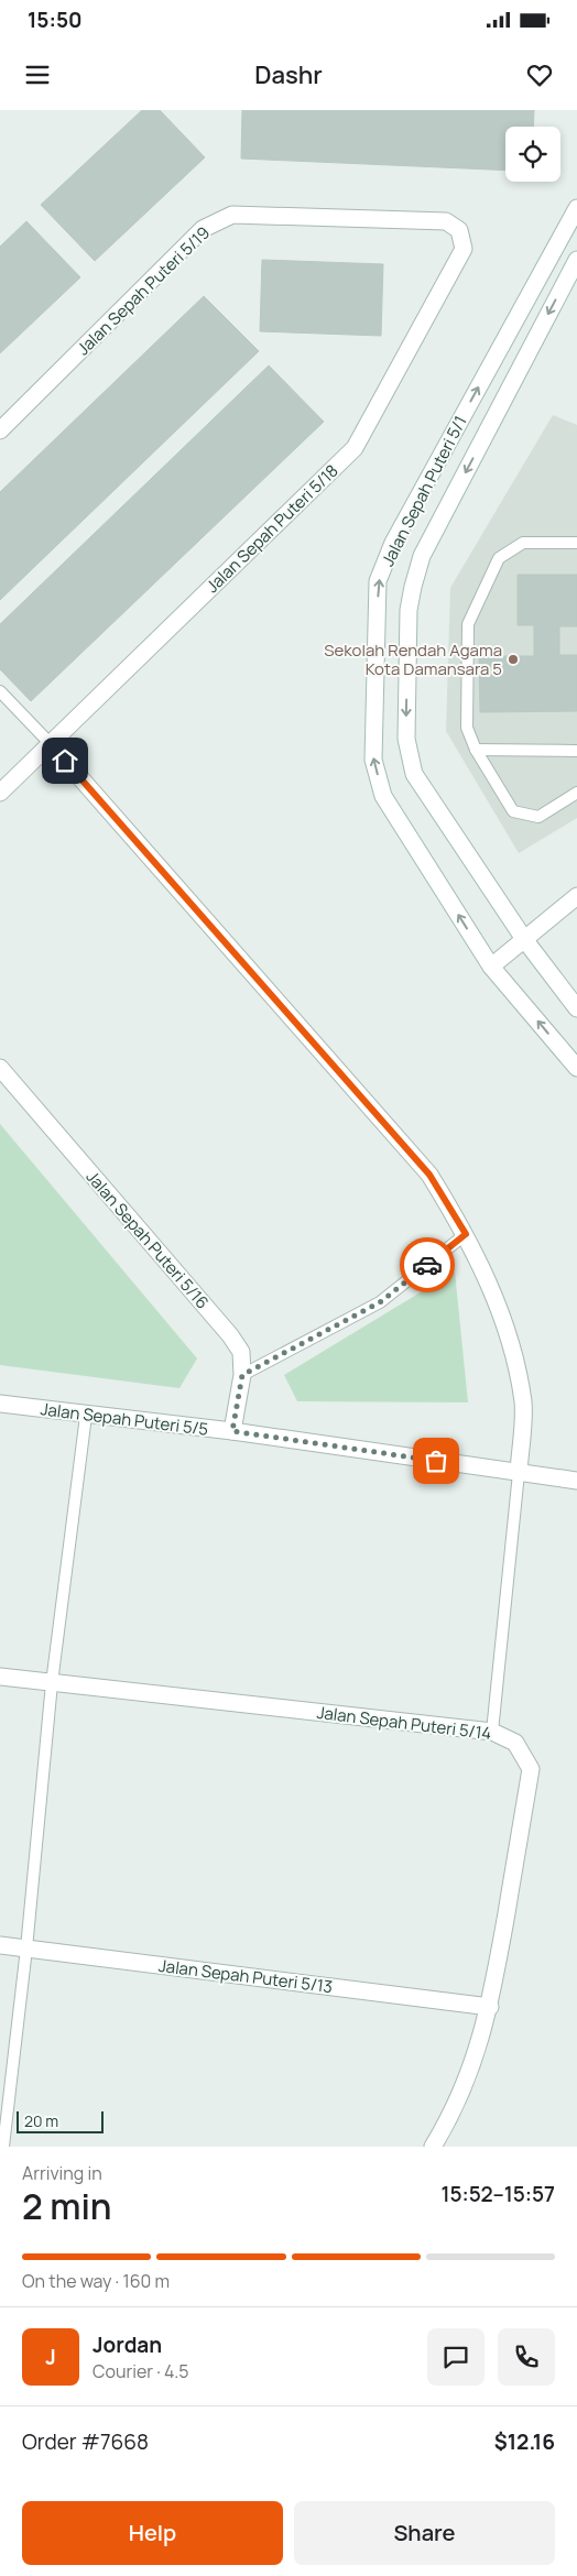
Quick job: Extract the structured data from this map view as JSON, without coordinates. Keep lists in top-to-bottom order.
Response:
{
  "streets": {
    "street": [
      "Jalan Sepah Puteri 5/19",
      "Jalan Sepah Puteri 5/1",
      "Jalan Sepah Puteri 5/18",
      "Jalan Sepah Puteri 5/16",
      "Jalan Sepah Puteri 5/5",
      "Jalan Sepah Puteri 5/14",
      "Jalan Sepah Puteri 5/13"
    ]
  },
  "crossings": [
    ["Jalan Sepah Puteri 5/19", "Jalan Sepah Puteri 5/18"],
    ["Jalan Sepah Puteri 5/16", "Jalan Sepah Puteri 5/5"],
    ["Jalan Sepah Puteri 5/14", "Jalan Sepah Puteri 5/13"]
  ],
  "places": ["Sekolah Rendah Agama Kota Damansara 5"],
  "scale_bar": "20 m",
  "page": {
    "status": "15:50",
    "header": "Dashr",
    "scale": "20 m",
    "heading": ["2 min", "Arriving in", "15:52–15:57"],
    "panel": [
      "Jordan",
      "Courier · 4.5",
      "Order #7668",
      "$12.16"
    ],
    "bar": "On the way · 160 m",
    "round": "J",
    "buttons": ["Help", "Share"]
  }
}
